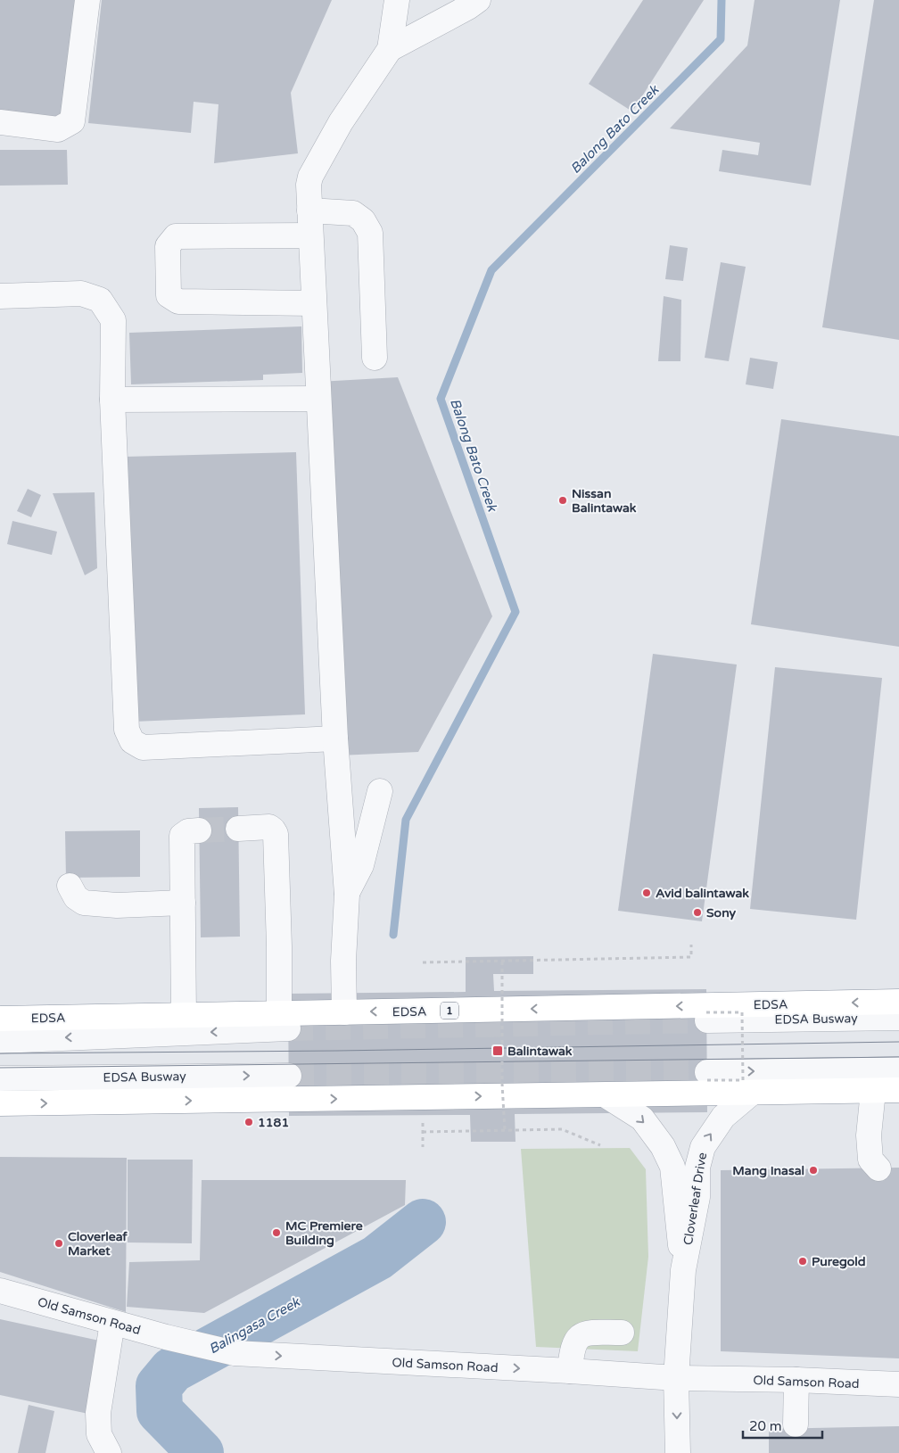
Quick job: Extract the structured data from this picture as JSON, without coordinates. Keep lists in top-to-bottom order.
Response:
{
  "streets": {
    "highway": ["EDSA", "1"],
    "street": ["EDSA Busway", "Cloverleaf Drive", "Old Samson Road"]
  },
  "crossings": [
    ["Cloverleaf Drive", "Old Samson Road"]
  ],
  "one_way": ["Old Samson Road"],
  "water": ["Balong Bato Creek", "Balingasa Creek"],
  "places": {
    "other": [
      "Nissan Balintawak",
      "Avid balintawak",
      "Sony",
      "1181",
      "Mang Inasal",
      "MC Premiere Building",
      "Cloverleaf Market",
      "Puregold"
    ],
    "transit": ["Balintawak"]
  },
  "scale_bar": "20 m"
}
